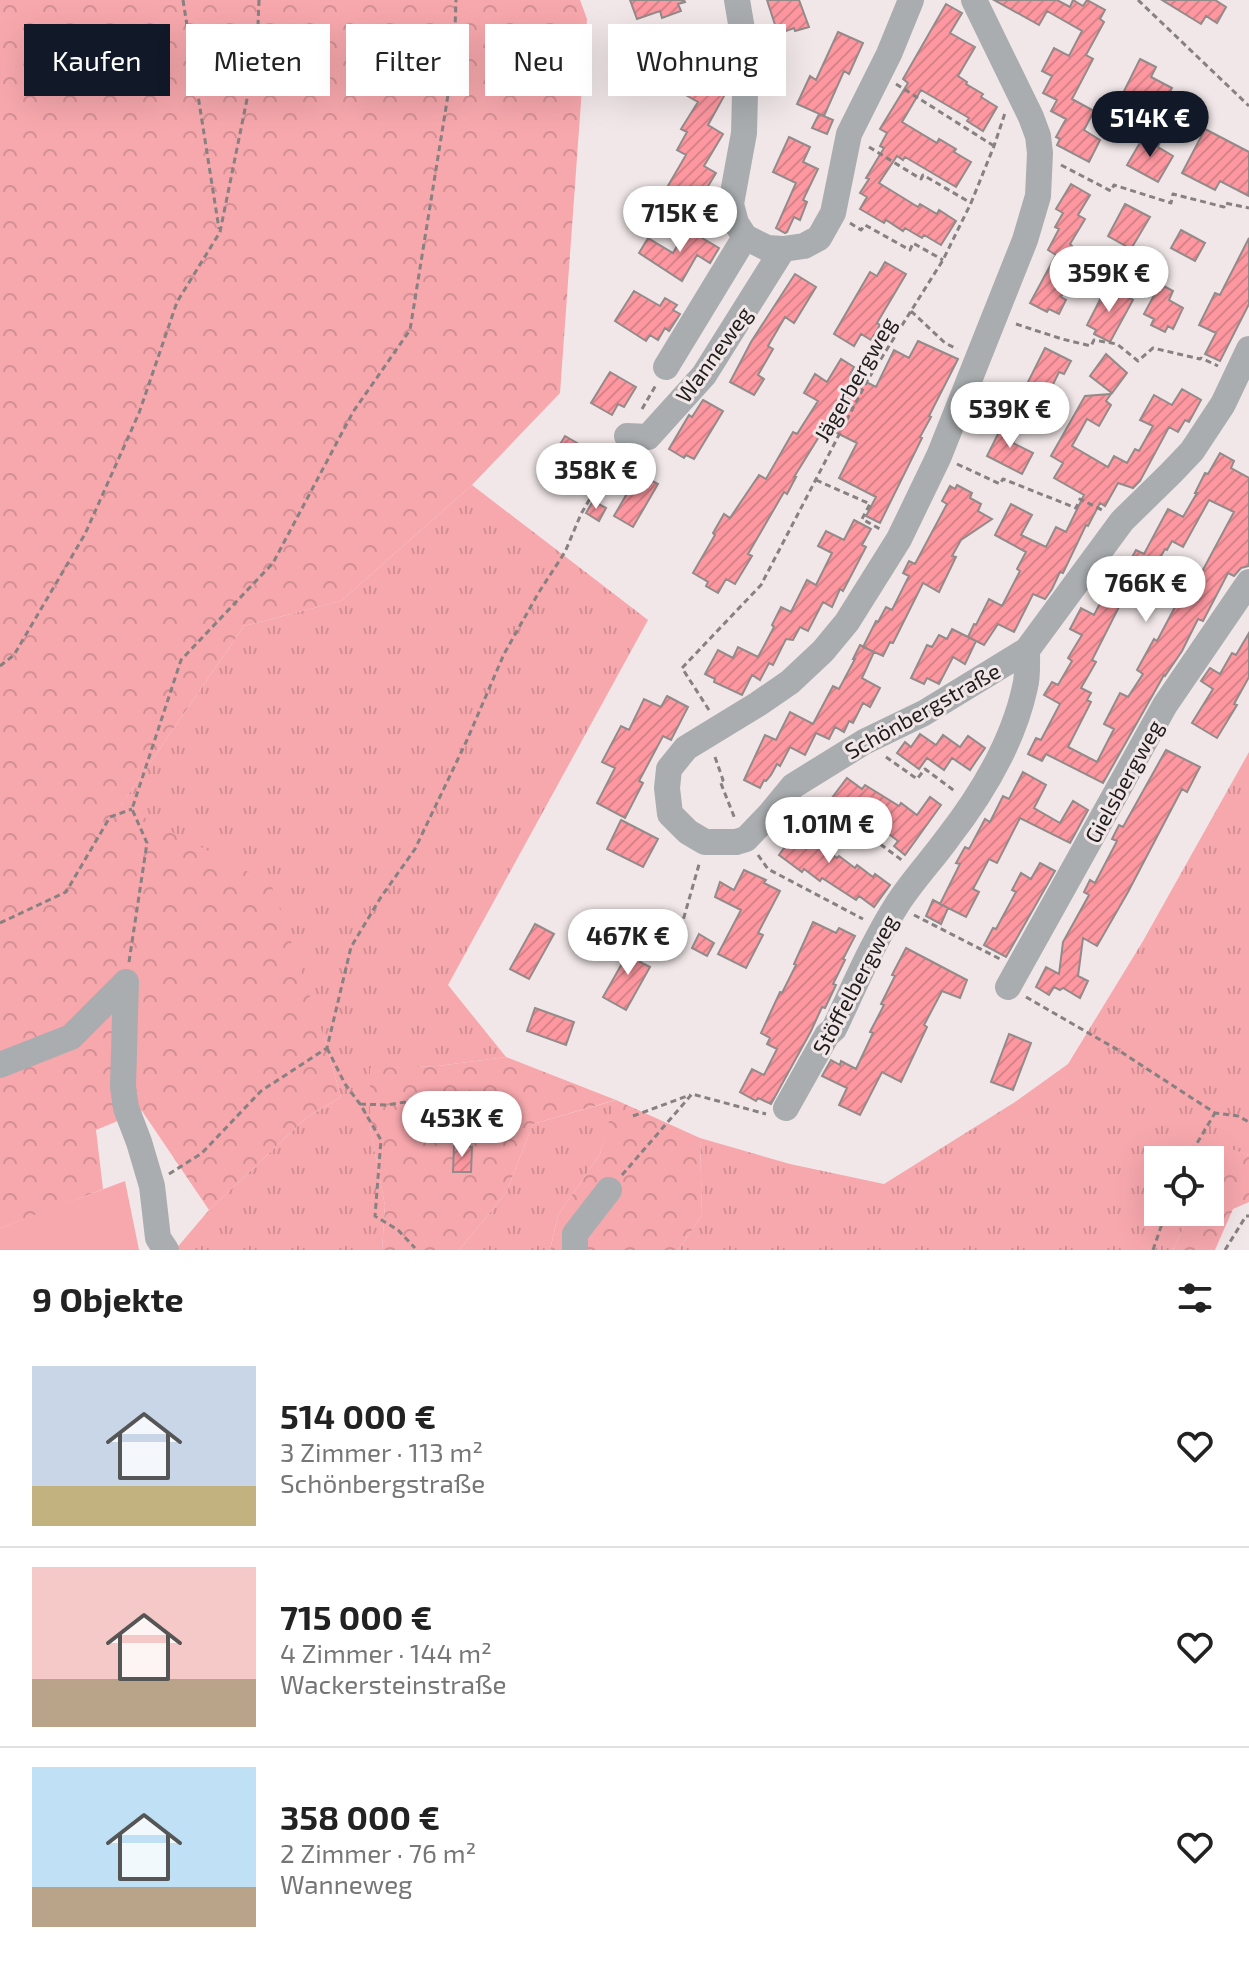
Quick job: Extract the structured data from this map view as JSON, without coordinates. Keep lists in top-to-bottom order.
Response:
{
  "streets": {
    "street": [
      "Wanneweg",
      "Schönbergstraße",
      "Gielsbergweg",
      "Stöffelbergweg"
    ],
    "path": ["Jägerbergweg"]
  },
  "crossings": [
    ["Schönbergstraße", "Stöffelbergweg"]
  ],
  "page": {
    "chip": [
      "Kaufen",
      "Mieten",
      "Filter",
      "Neu",
      "Wohnung"
    ],
    "price": [
      "514K €",
      "715K €",
      "359K €",
      "539K €",
      "358K €",
      "766K €",
      "1.01M €",
      "467K €",
      "453K €"
    ],
    "heading": "9 Objekte",
    "list": [
      {
        "name": "514 000 €",
        "note": "3 Zimmer · 113 m² · Schönbergstraße"
      },
      {
        "name": "715 000 €",
        "note": "4 Zimmer · 144 m² · Wackersteinstraße"
      },
      {
        "name": "358 000 €",
        "note": "2 Zimmer · 76 m² · Wanneweg"
      }
    ]
  }
}
